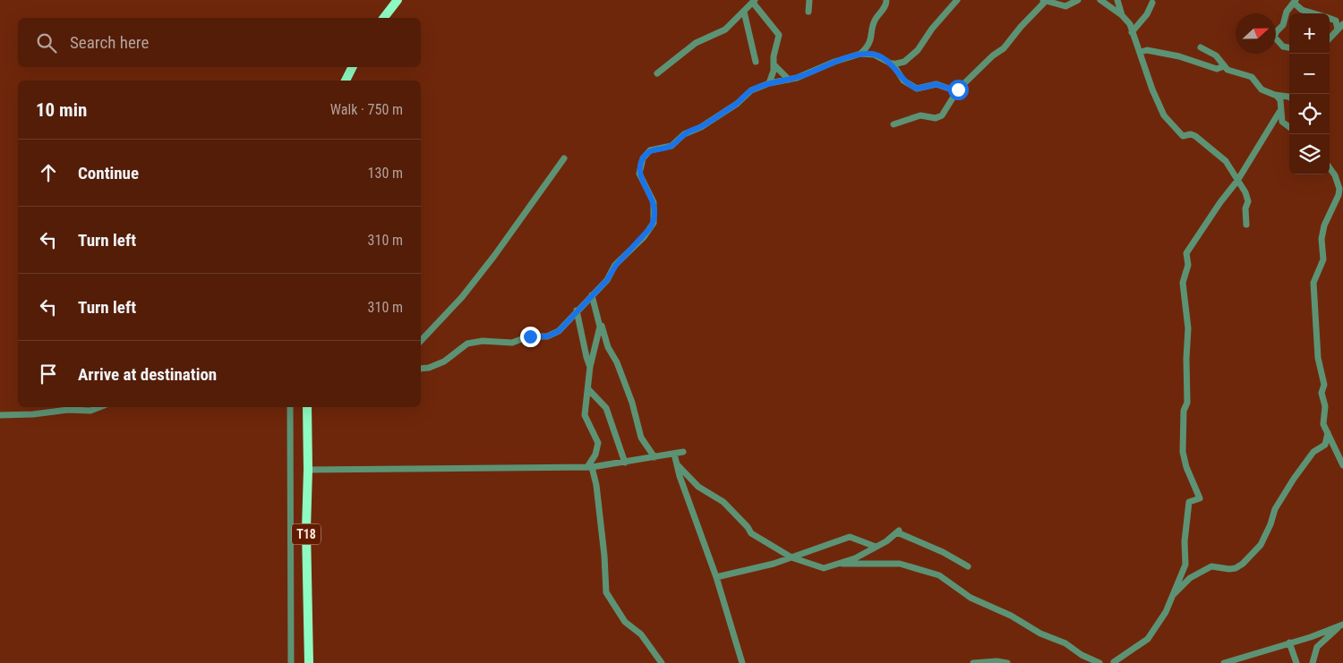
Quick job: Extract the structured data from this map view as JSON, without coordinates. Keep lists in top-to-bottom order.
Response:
{
  "streets": {
    "highway": ["T18"]
  },
  "north": "right",
  "page": {
    "map_buttons": ["+", "−"],
    "search": "Search here",
    "heading": ["10 min", "Walk · 750 m"],
    "list": [
      ["Continue", "130 m"],
      ["Turn left", "310 m"],
      ["Turn left", "310 m"],
      "Arrive at destination"
    ]
  }
}
